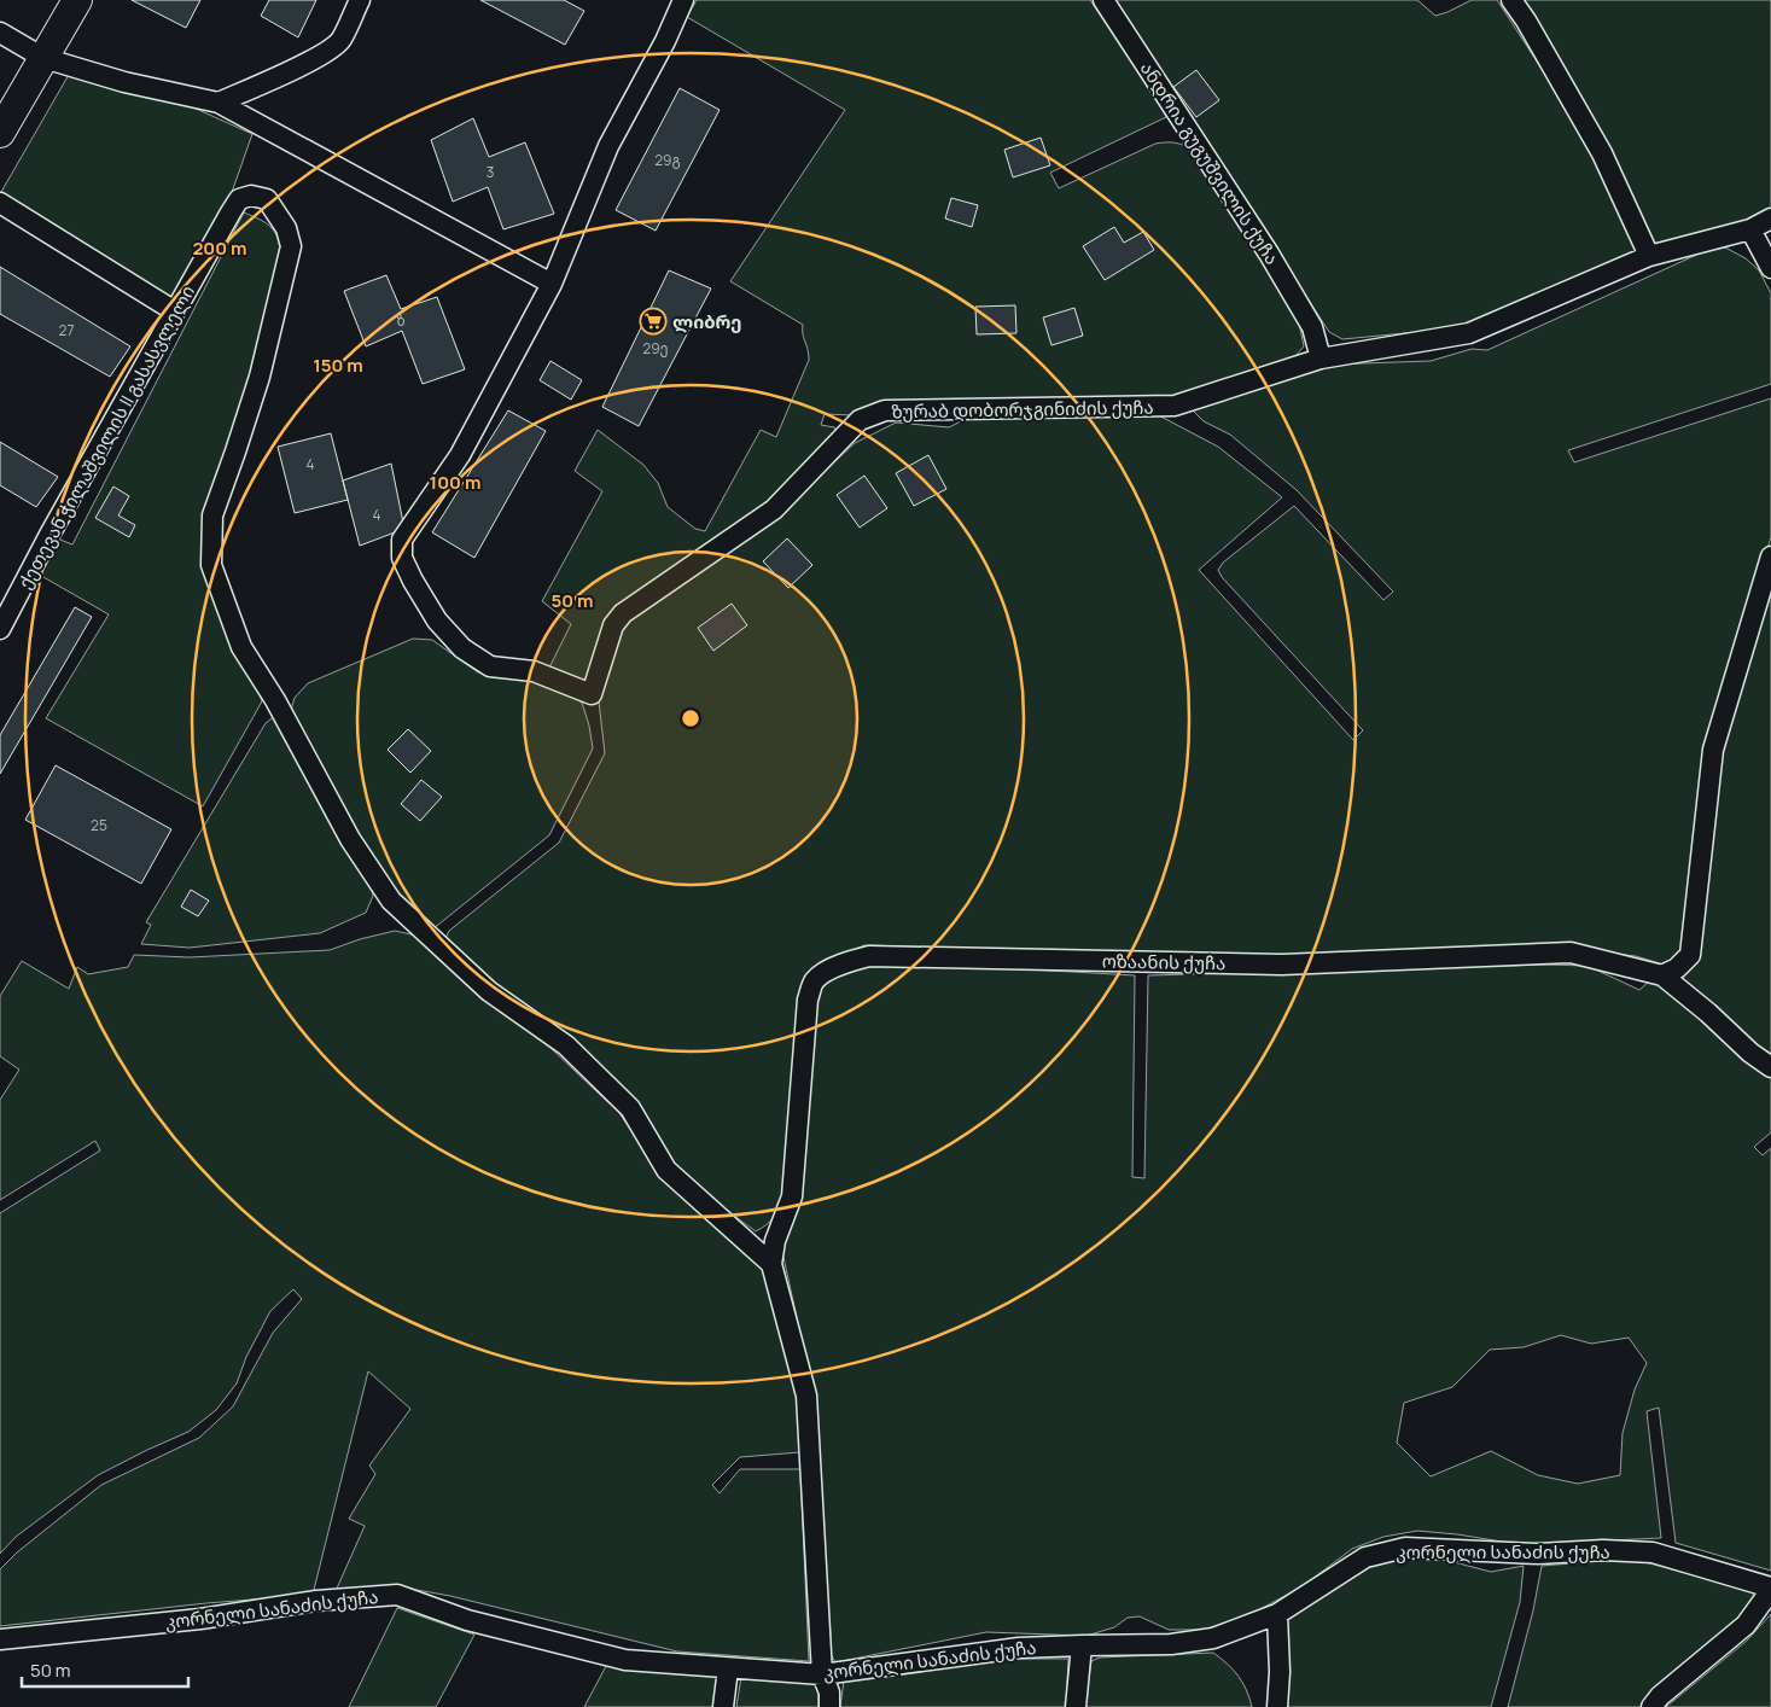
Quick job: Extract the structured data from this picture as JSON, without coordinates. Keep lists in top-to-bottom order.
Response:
{
  "streets": {
    "street": [
      "ანდრია გუგუშვილის ქუჩა",
      "ზურაბ დობორჯგინიძის ქუჩა",
      "ქეთევან ჭილაშვილის II გასასვლელი",
      "ოზაანის ქუჩა",
      "კორნელი სანაძის ქუჩა"
    ]
  },
  "crossings": [
    ["ანდრია გუგუშვილის ქუჩა", "ზურაბ დობორჯგინიძის ქუჩა"],
    ["ქეთევან ჭილაშვილის II გასასვლელი", "ოზაანის ქუჩა"]
  ],
  "places": {
    "supermarket": ["ლიბრე"]
  },
  "house_numbers": [
    "29გ",
    "3",
    "ზ",
    "27",
    "29ე",
    "4",
    "4",
    "25"
  ],
  "scale_bar": "50 m",
  "rings": [
    "200 m",
    "150 m",
    "100 m",
    "50 m"
  ]
}
